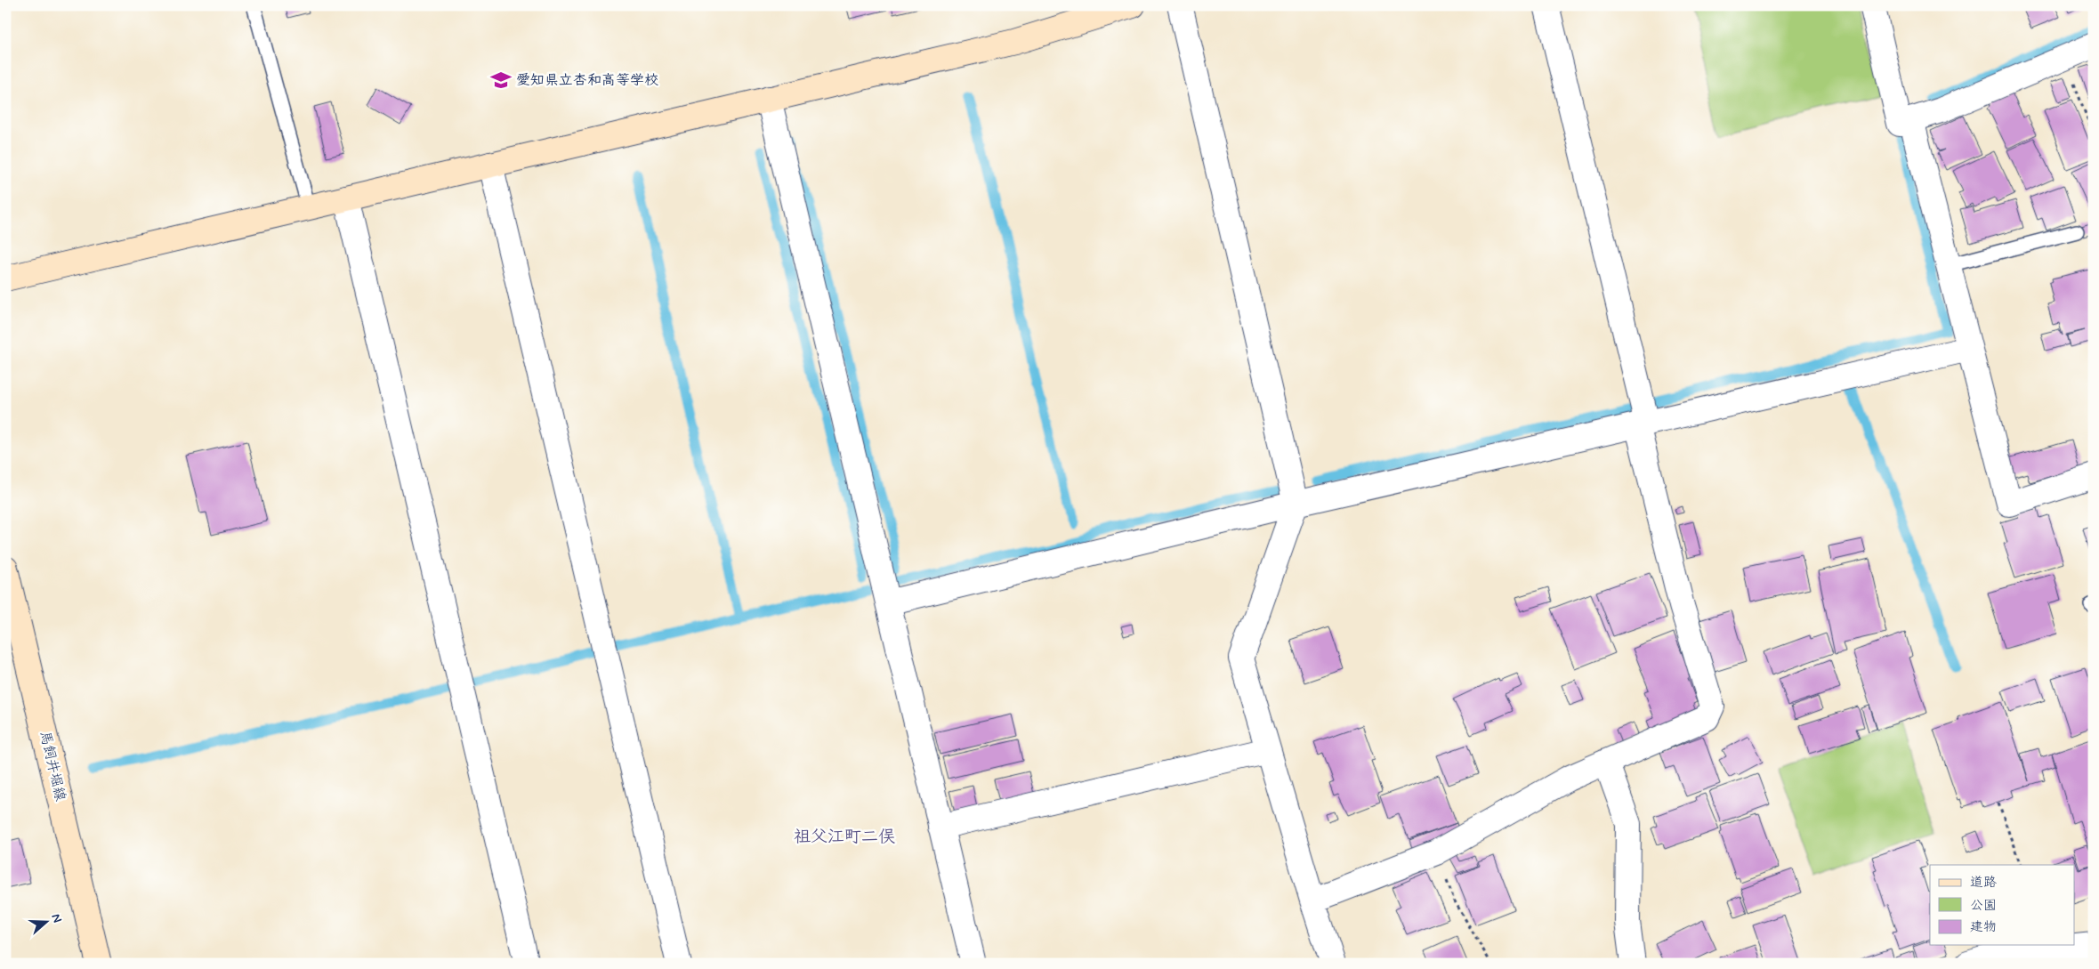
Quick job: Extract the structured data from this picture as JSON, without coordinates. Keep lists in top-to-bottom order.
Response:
{
  "streets": {
    "street": ["馬飼井堀線"]
  },
  "districts": ["祖父江町二俣"],
  "places": {
    "school or university": ["愛知県立杏和高等学校"]
  },
  "legend": ["道路", "公園", "建物"],
  "north": "right"
}
